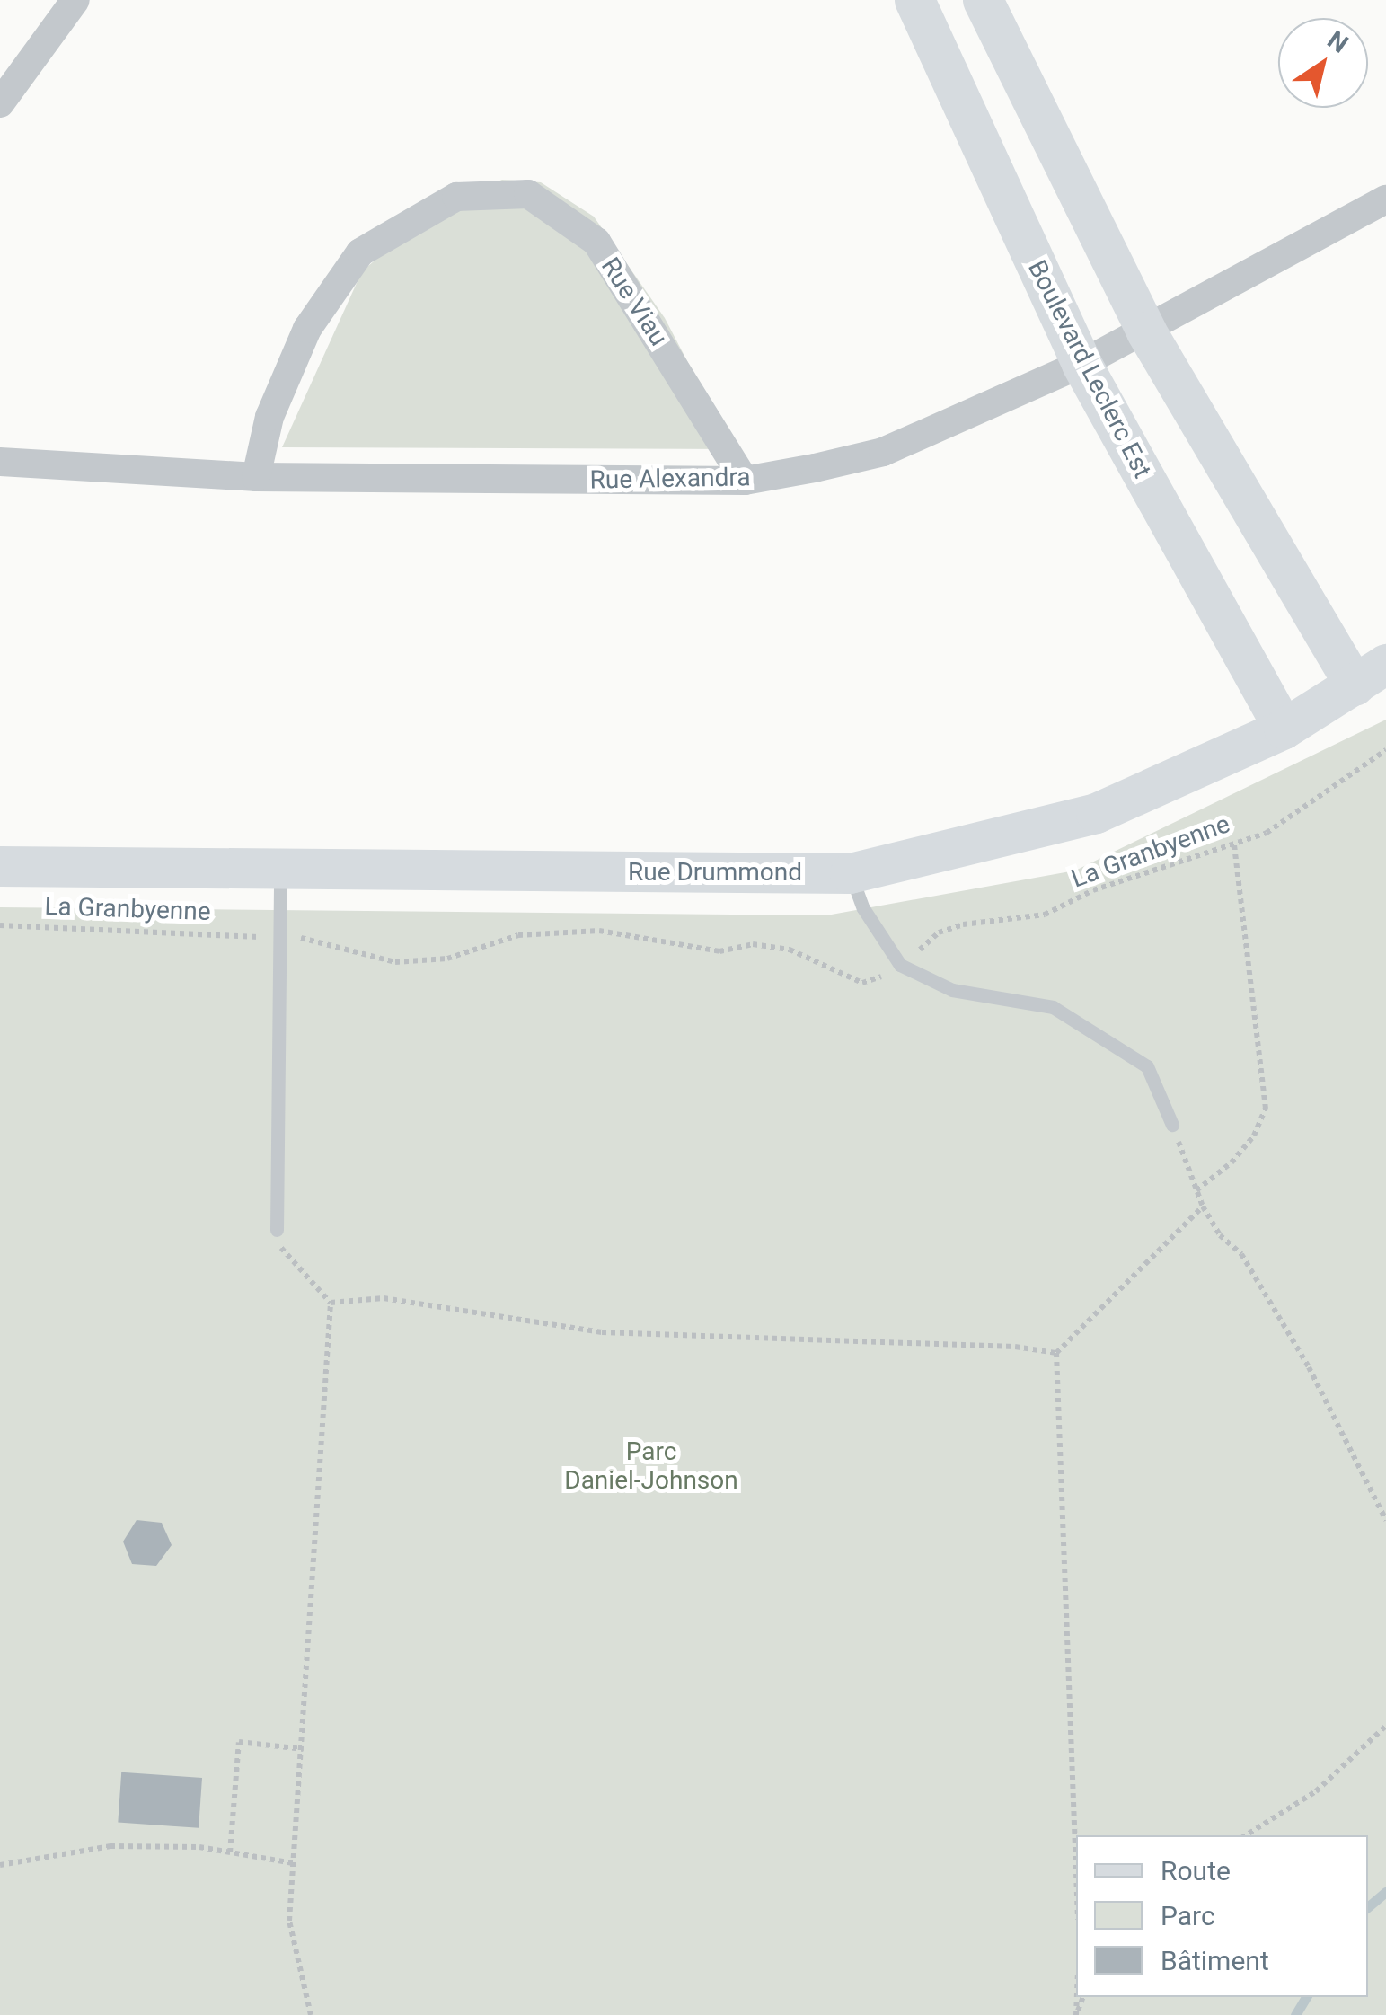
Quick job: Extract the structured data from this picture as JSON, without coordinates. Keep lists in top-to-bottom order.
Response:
{
  "streets": {
    "street": [
      "Rue Viau",
      "Boulevard Leclerc Est",
      "Rue Alexandra",
      "Rue Drummond"
    ],
    "path": ["La Granbyenne"]
  },
  "crossings": [
    ["Rue Viau", "Rue Alexandra"],
    ["Boulevard Leclerc Est", "Rue Alexandra"],
    ["Boulevard Leclerc Est", "Rue Drummond"]
  ],
  "parks": ["Parc Daniel-Johnson"],
  "legend": ["Route", "Parc", "Bâtiment"],
  "north": "top right"
}
